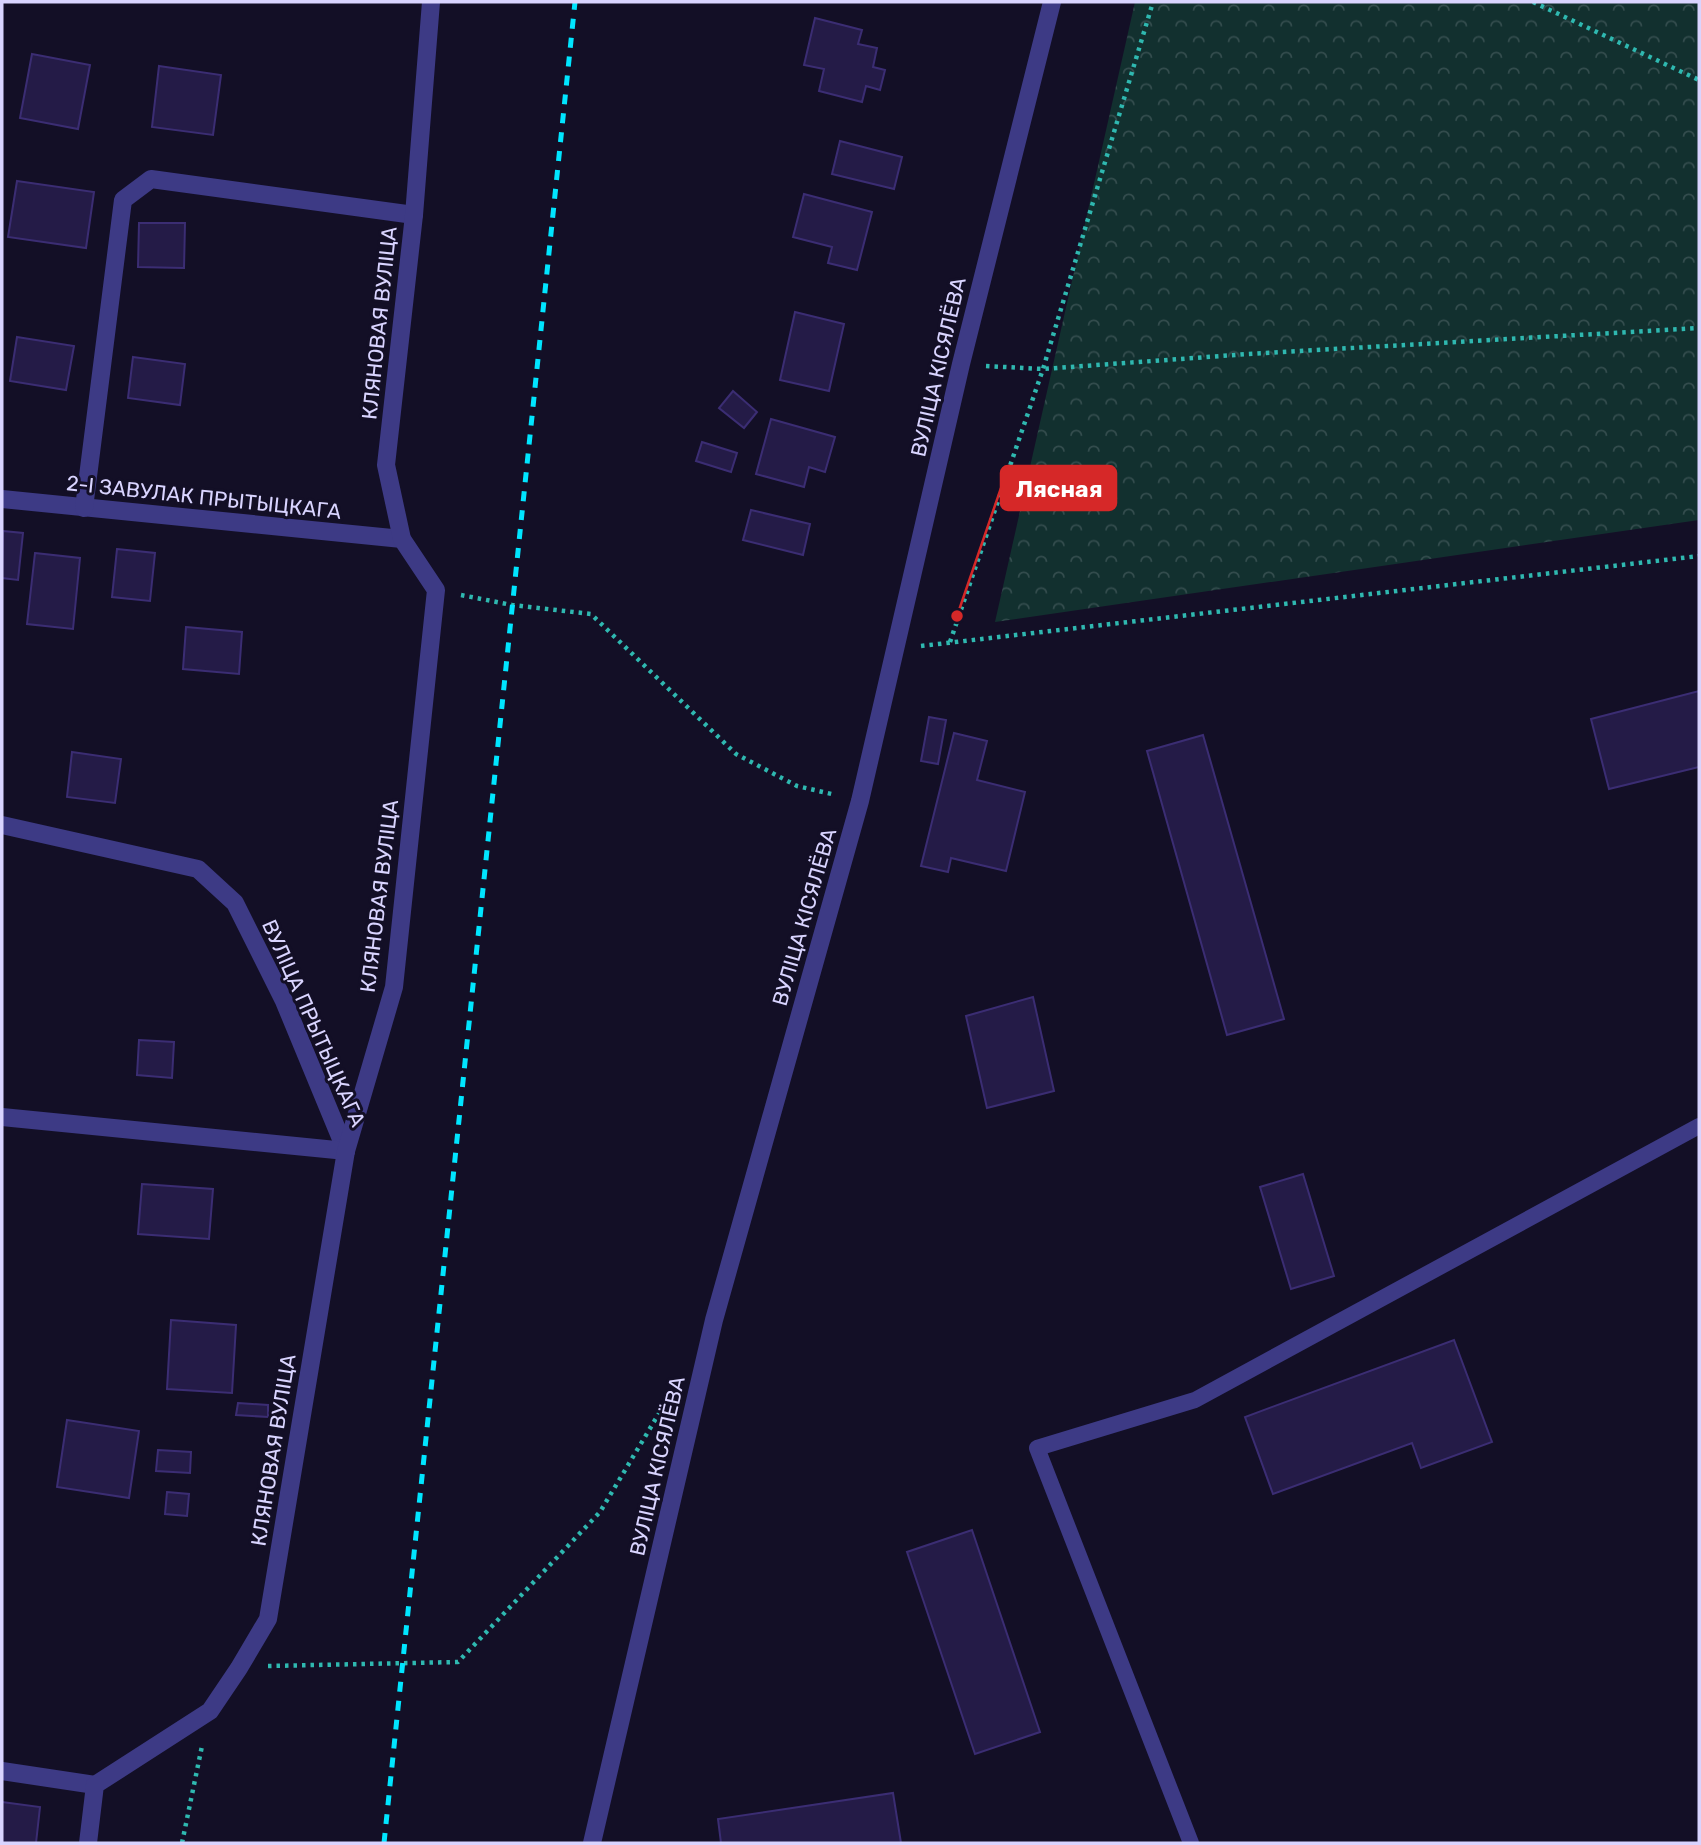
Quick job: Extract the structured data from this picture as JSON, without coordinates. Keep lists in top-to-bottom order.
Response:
{
  "streets": {
    "street": [
      "КЛЯНОВАЯ ВУЛІЦА",
      "ВУЛІЦА КІСЯЛЁВА",
      "2-І ЗАВУЛАК ПРЫТЫЦКАГА",
      "ВУЛІЦА ПРЫТЫЦКАГА"
    ]
  },
  "crossings": [
    ["КЛЯНОВАЯ ВУЛІЦА", "2-І ЗАВУЛАК ПРЫТЫЦКАГА"],
    ["КЛЯНОВАЯ ВУЛІЦА", "ВУЛІЦА ПРЫТЫЦКАГА"]
  ],
  "places": ["Лясная"]
}
